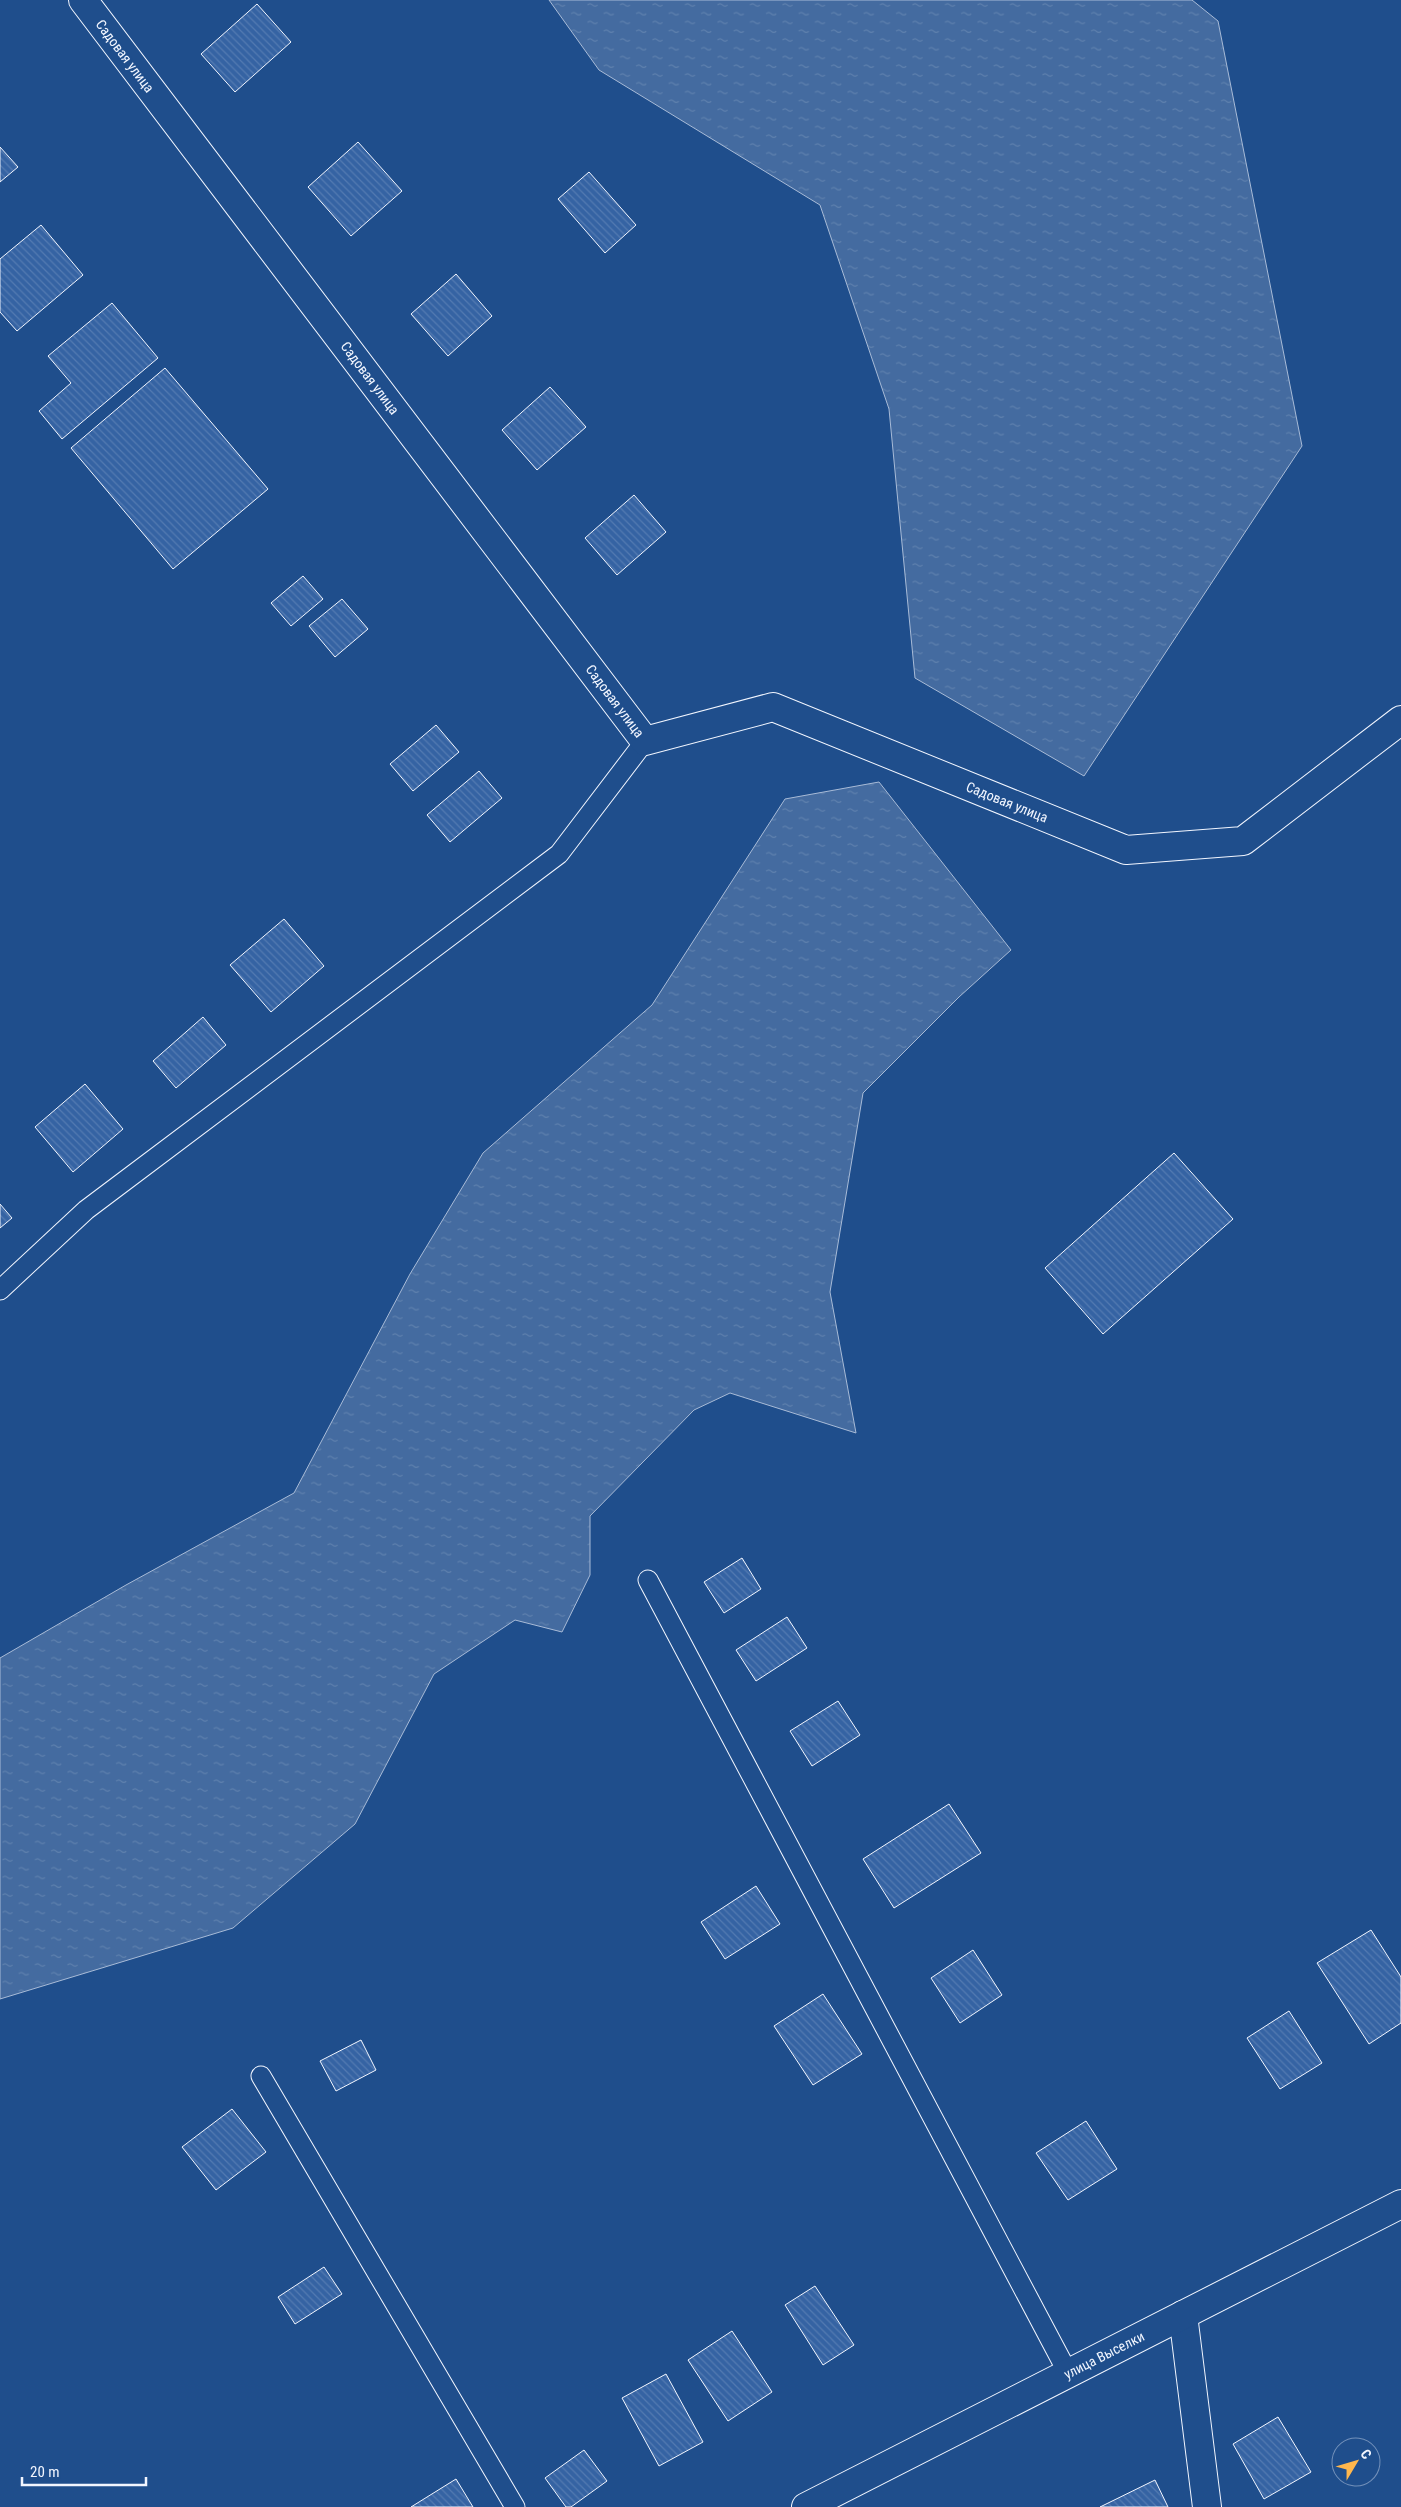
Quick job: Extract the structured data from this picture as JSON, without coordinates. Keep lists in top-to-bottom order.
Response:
{
  "streets": {
    "street": ["Садовая улица", "улица Выселки"]
  },
  "scale_bar": "20 m",
  "north": "top right"
}
